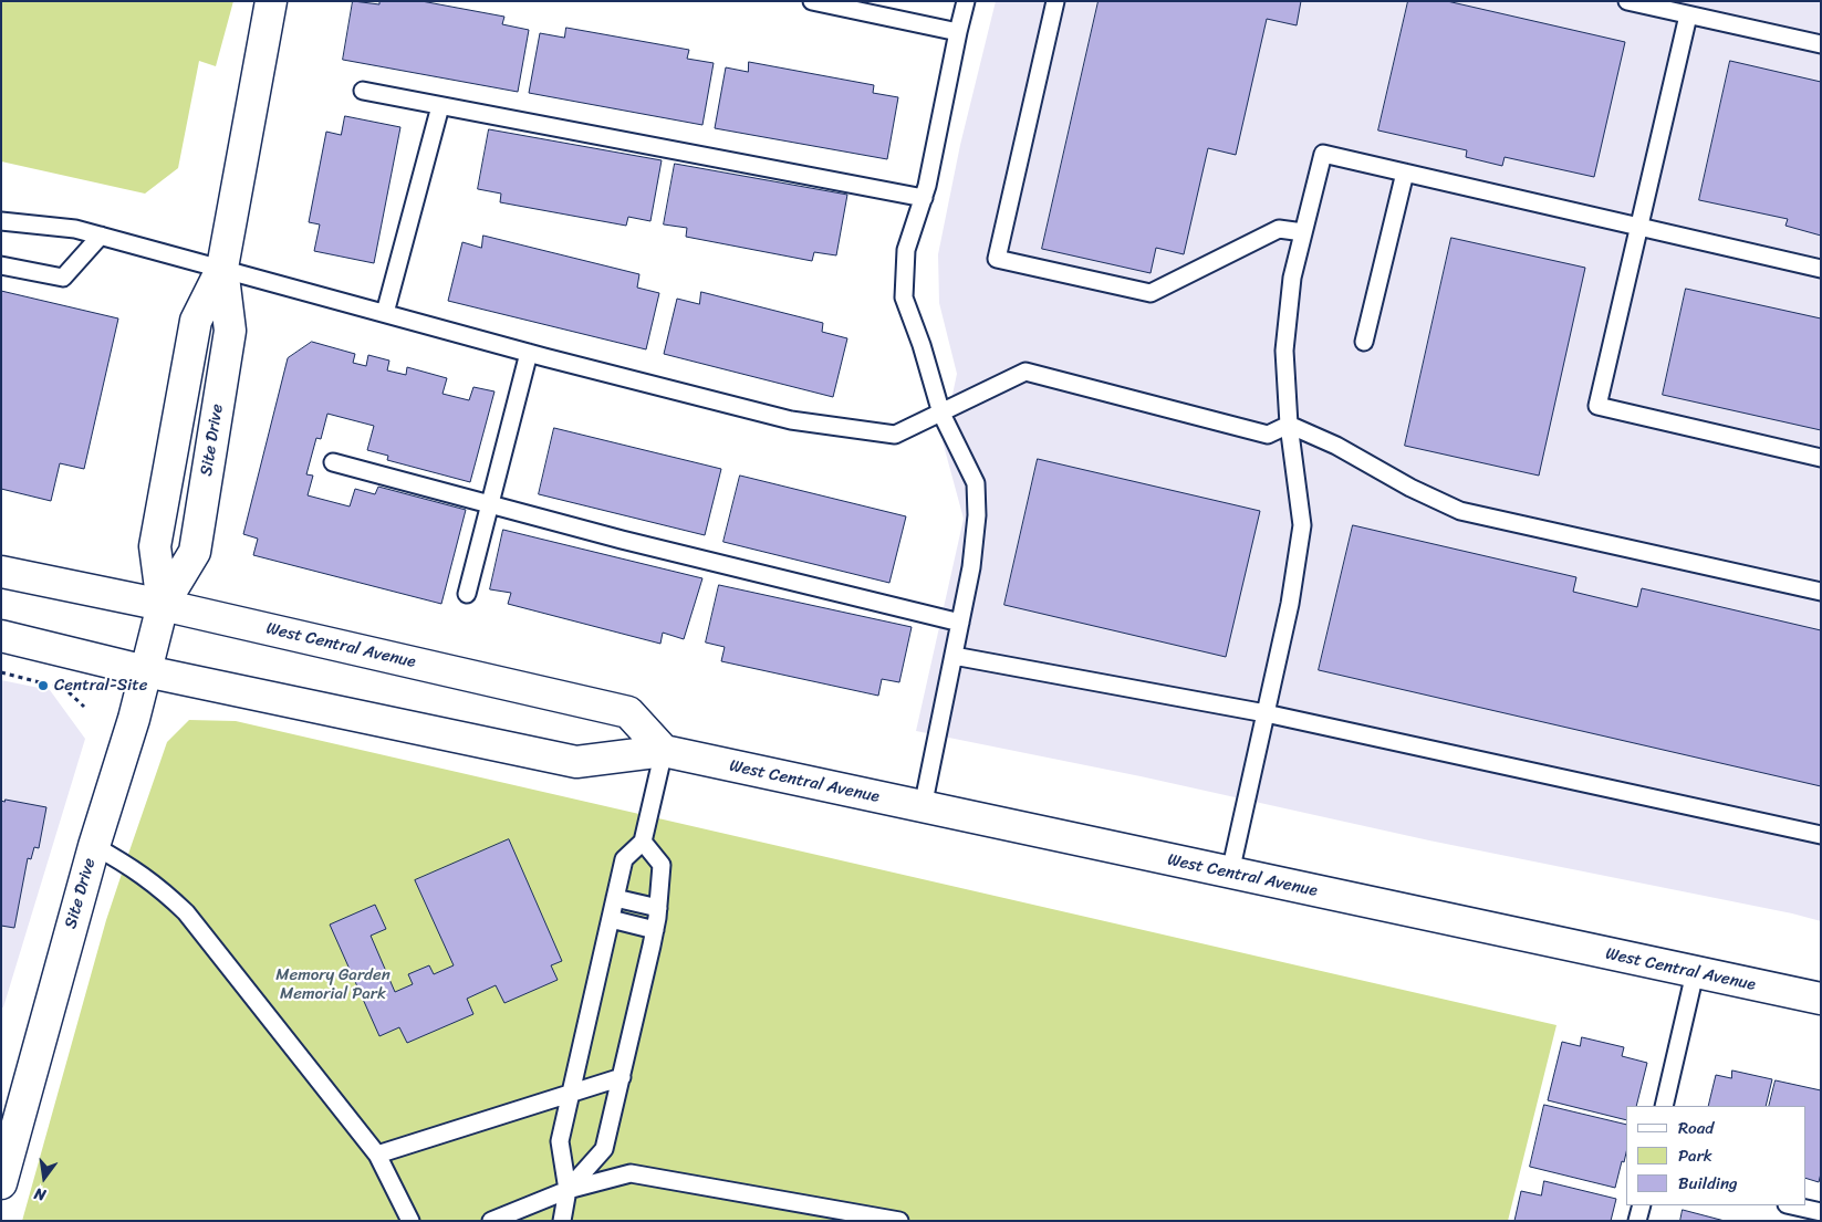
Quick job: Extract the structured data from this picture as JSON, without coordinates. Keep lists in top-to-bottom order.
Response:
{
  "streets": {
    "main road": ["Site Drive", "West Central Avenue"]
  },
  "crossings": [
    ["Site Drive", "West Central Avenue"]
  ],
  "parks": ["Memory Garden Memorial Park"],
  "places": ["Central-Site"],
  "legend": ["Road", "Park", "Building"],
  "north": "bottom"
}
